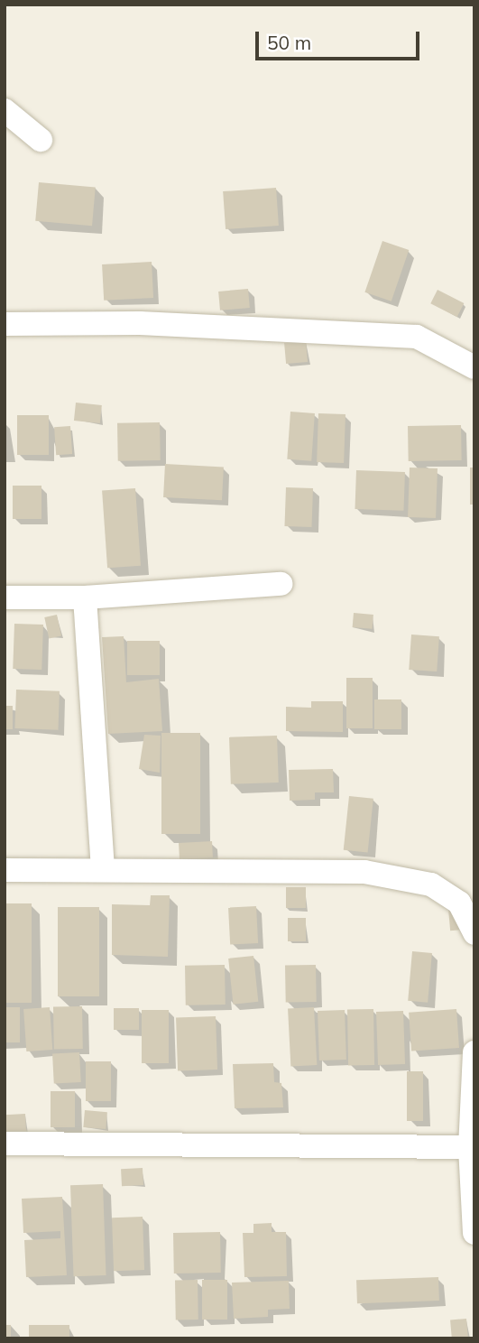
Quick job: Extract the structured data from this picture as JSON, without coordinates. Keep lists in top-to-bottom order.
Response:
{
  "scale_bar": "50 m"
}
